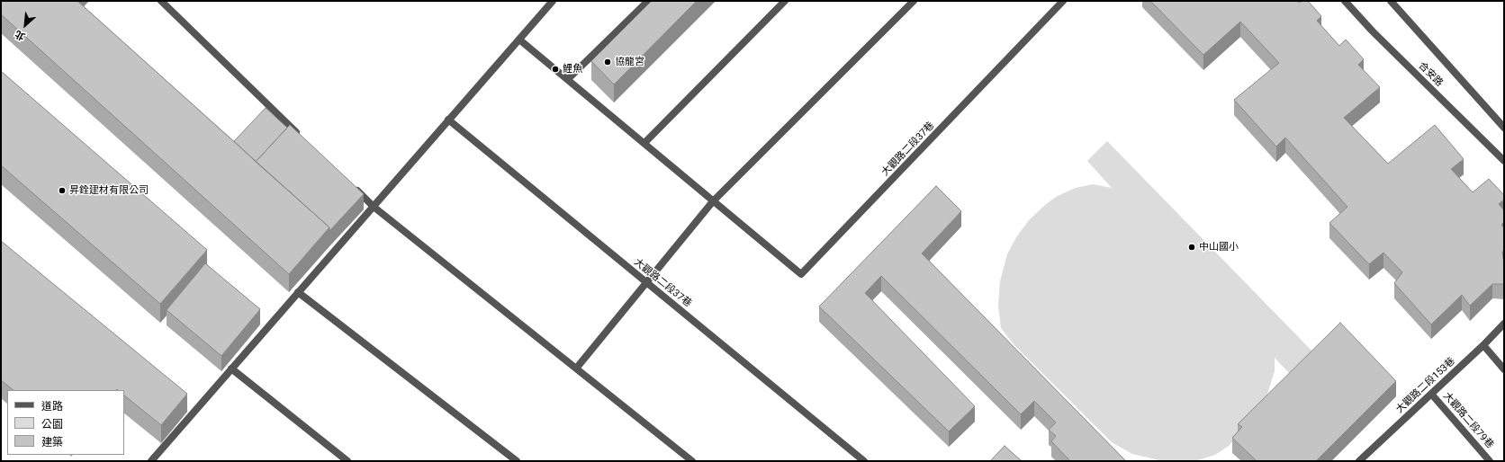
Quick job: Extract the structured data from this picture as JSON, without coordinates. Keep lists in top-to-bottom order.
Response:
{
  "streets": {
    "street": [
      "合安路",
      "大觀路二段37巷",
      "大觀路二段153巷",
      "大觀路二段79巷"
    ]
  },
  "crossings": [
    ["大觀路二段153巷", "大觀路二段79巷"]
  ],
  "places": [
    "協龍宮",
    "鯉魚",
    "昇銓建材有限公司",
    "中山國小"
  ],
  "legend": ["道路", "公園", "建築"],
  "north": "bottom left"
}
